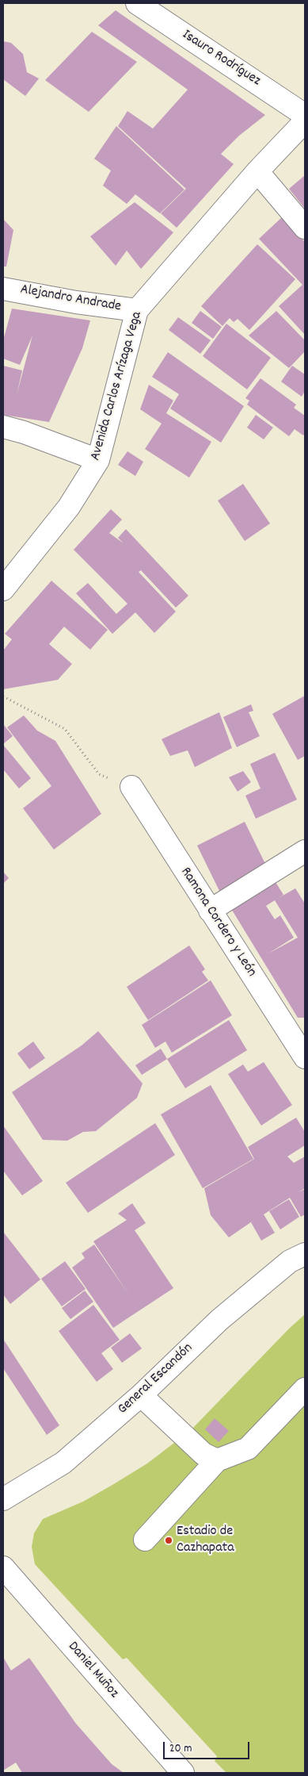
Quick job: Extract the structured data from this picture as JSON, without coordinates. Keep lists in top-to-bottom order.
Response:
{
  "streets": {
    "street": [
      "Isauro Rodríguez",
      "Alejandro Andrade",
      "Avenida Carlos Arízaga Vega",
      "Ramona Cordero y León",
      "General Escandón",
      "Daniel Muñoz"
    ]
  },
  "crossings": [
    ["Alejandro Andrade", "Avenida Carlos Arízaga Vega"]
  ],
  "places": ["Estadio de Cazhapata"],
  "scale_bar": "20 m"
}
